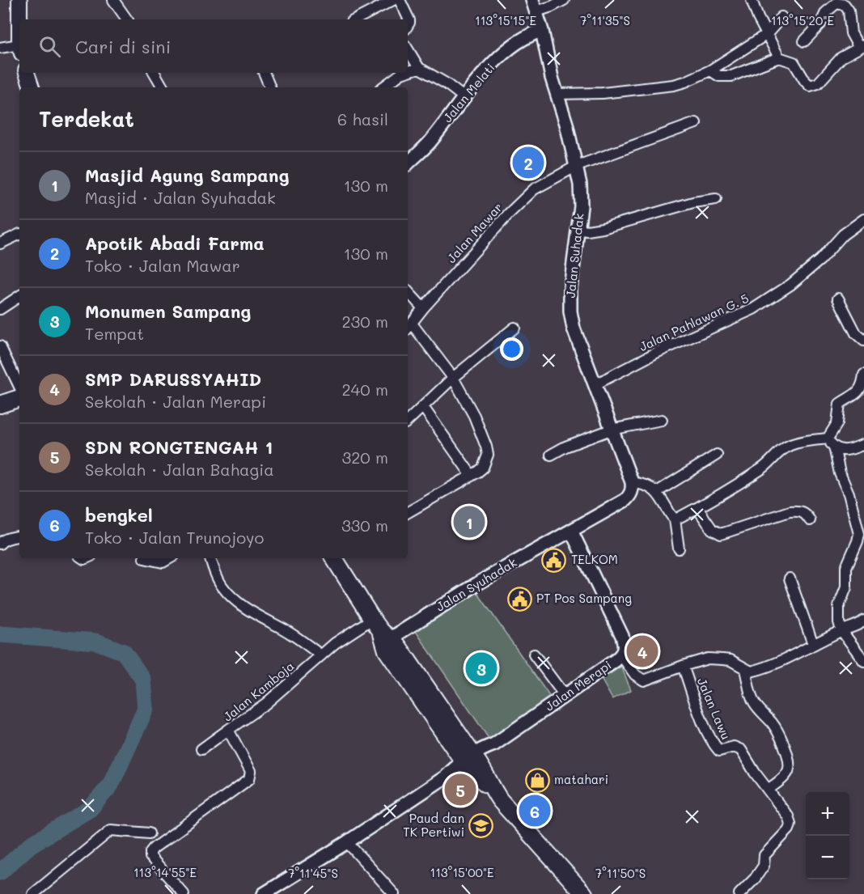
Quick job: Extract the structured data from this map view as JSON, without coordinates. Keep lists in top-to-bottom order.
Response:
{
  "streets": {
    "street": [
      "Jalan Melati",
      "Jalan Mawar",
      "Jalan Suhadak",
      "Jalan Pahlawan G. 5",
      "Jalan Syuhadak",
      "Jalan Merapi",
      "Jalan Kamboja",
      "Jalan Lawu"
    ]
  },
  "crossings": [
    ["Jalan Melati", "Jalan Suhadak"],
    ["Jalan Mawar", "Jalan Suhadak"],
    ["Jalan Suhadak", "Jalan Pahlawan G. 5"],
    ["Jalan Syuhadak", "Jalan Merapi"],
    ["Jalan Syuhadak", "Jalan Kamboja"]
  ],
  "places": {
    "public building": ["TELKOM", "PT Pos Sampang"],
    "shop": ["matahari"],
    "school or university": ["Paud dan TK Pertiwi"]
  },
  "page": {
    "search": "Cari di sini",
    "heading": ["Terdekat", "6 hasil"],
    "pins": [
      "2",
      "1",
      "4",
      "3",
      "5",
      "6"
    ],
    "list": [
      {
        "mark": "1",
        "name": "Masjid Agung Sampang",
        "note": "Masjid · Jalan Syuhadak",
        "value": "130 m"
      },
      {
        "mark": "2",
        "name": "Apotik Abadi Farma",
        "note": "Toko · Jalan Mawar",
        "value": "130 m"
      },
      {
        "mark": "3",
        "name": "Monumen Sampang",
        "note": "Tempat",
        "value": "230 m"
      },
      {
        "mark": "4",
        "name": "SMP DARUSSYAHID",
        "note": "Sekolah · Jalan Merapi",
        "value": "240 m"
      },
      {
        "mark": "5",
        "name": "SDN RONGTENGAH 1",
        "note": "Sekolah · Jalan Bahagia",
        "value": "320 m"
      },
      {
        "mark": "6",
        "name": "bengkel",
        "note": "Toko · Jalan Trunojoyo",
        "value": "330 m"
      }
    ],
    "map_buttons": ["+", "−"]
  },
  "coordinates": [
    "7°11'35\"S",
    "113°15'15\"E",
    "113°15'20\"E",
    "113°14'55\"E",
    "113°15'00\"E",
    "7°11'45\"S",
    "7°11'50\"S"
  ]
}
